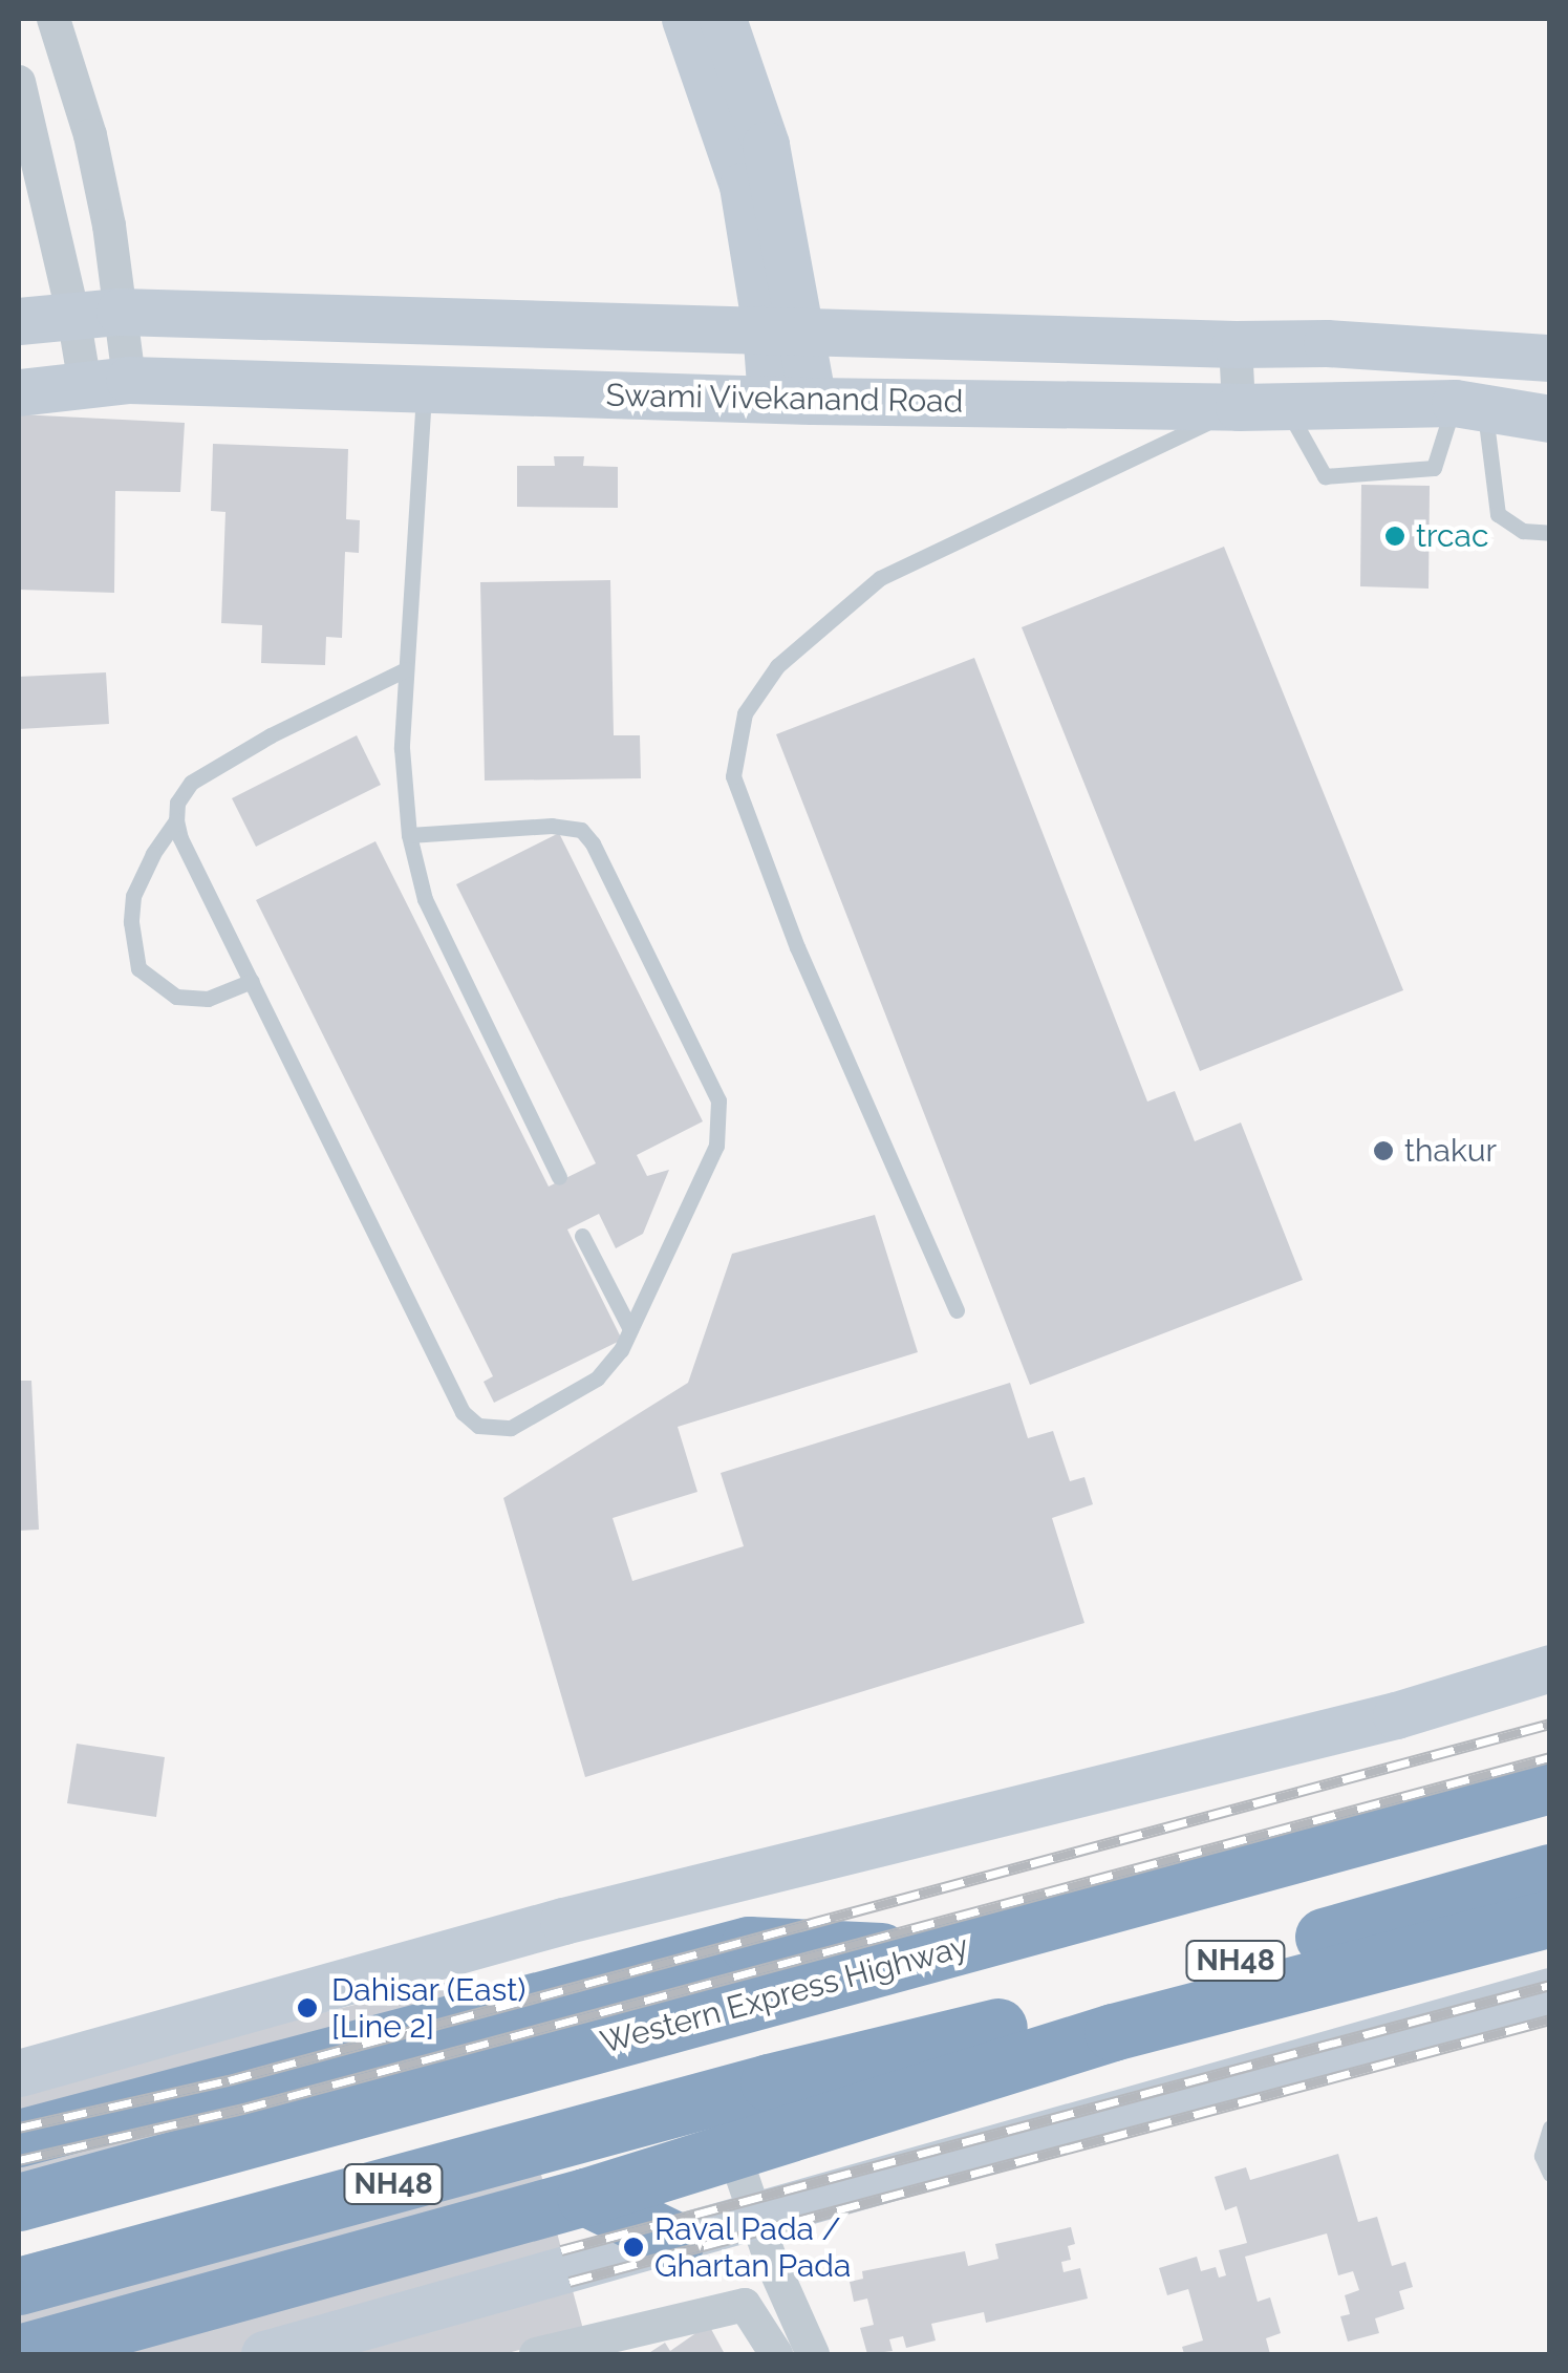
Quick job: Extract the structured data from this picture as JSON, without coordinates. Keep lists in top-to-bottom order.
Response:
{
  "streets": {
    "highway": ["NH48", "Western Express Highway"],
    "main road": ["Swami Vivekanand Road"]
  },
  "places": [
    "trcac",
    "thakur",
    "Dahisar (East) [Line 2]",
    "Raval Pada / Ghartan Pada"
  ]
}
